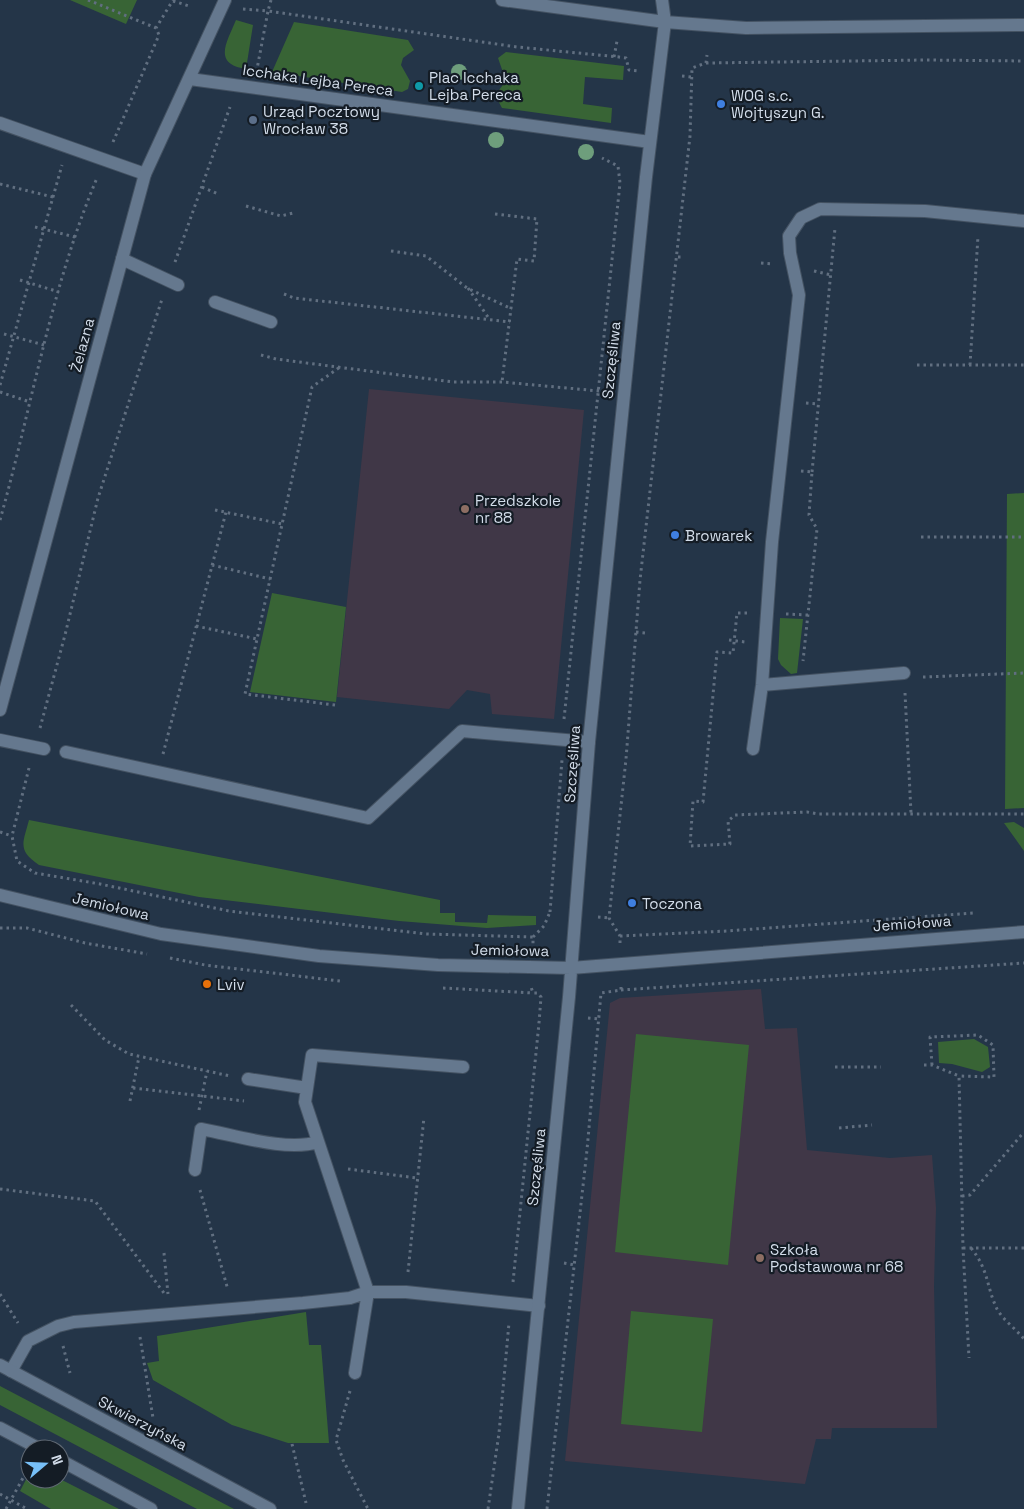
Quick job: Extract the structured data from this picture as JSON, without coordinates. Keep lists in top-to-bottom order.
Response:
{
  "streets": {
    "street": [
      "Icchaka Lejba Pereca",
      "Żelazna",
      "Szczęśliwa",
      "Jemiołowa",
      "Skwierzyńska"
    ]
  },
  "crossings": [
    ["Icchaka Lejba Pereca", "Żelazna"],
    ["Icchaka Lejba Pereca", "Szczęśliwa"],
    ["Szczęśliwa", "Jemiołowa"]
  ],
  "places": [
    "Plac Icchaka Lejba Pereca",
    "WOG s.c. Wojtyszyn G.",
    "Urząd Pocztowy Wrocław 38",
    "Przedszkole nr 88",
    "Browarek",
    "Toczona",
    "Lviv",
    "Szkoła Podstawowa nr 68"
  ],
  "north": "right"
}
